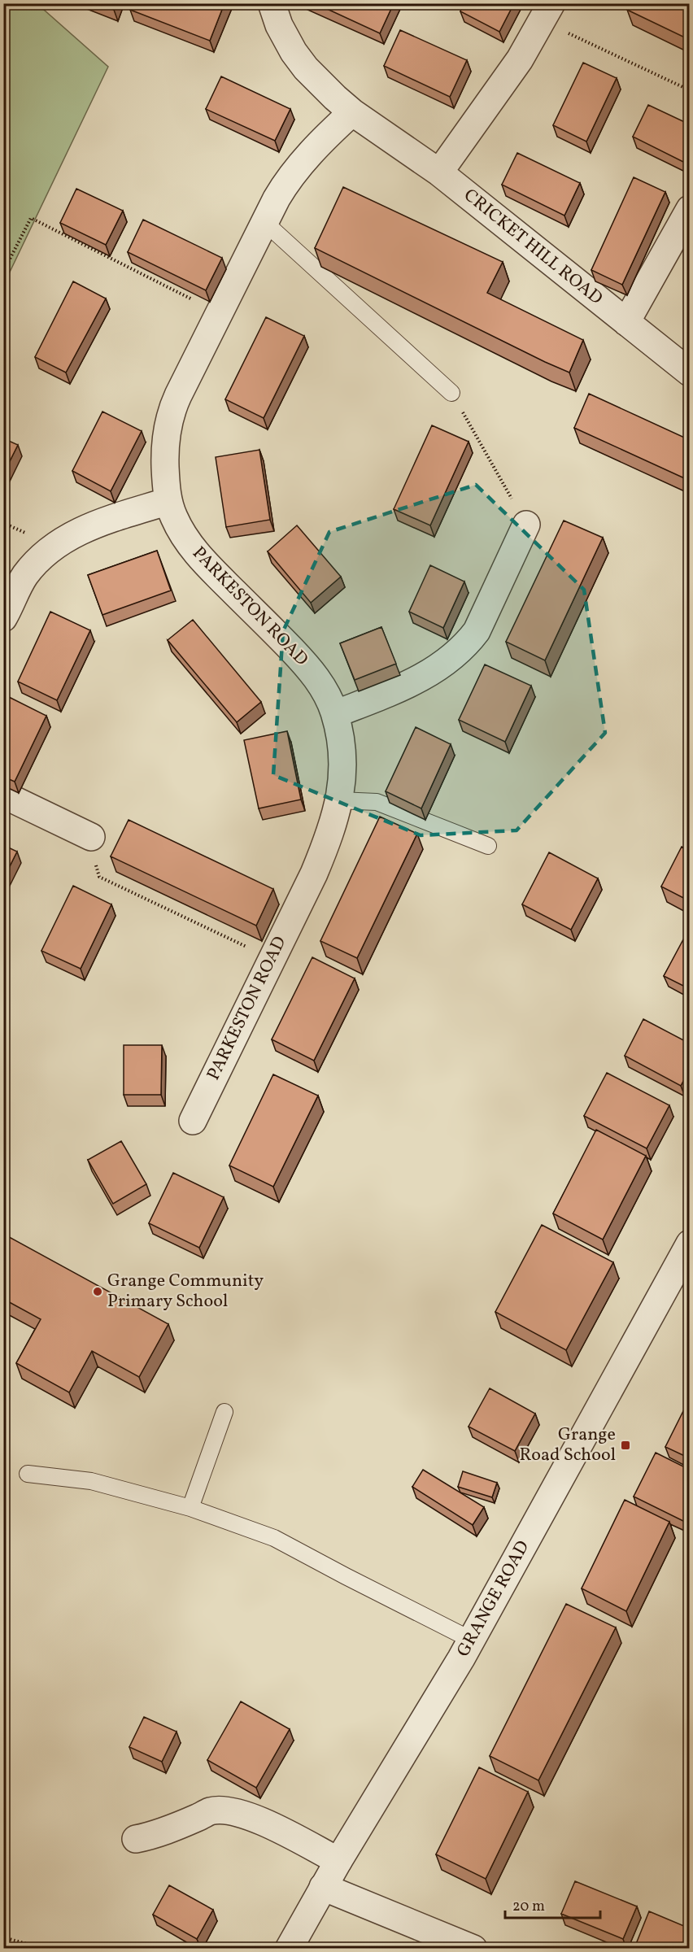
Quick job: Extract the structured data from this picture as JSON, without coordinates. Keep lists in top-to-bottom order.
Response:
{
  "streets": {
    "street": ["CRICKET HILL ROAD", "PARKESTON ROAD", "GRANGE ROAD"]
  },
  "crossings": [
    ["CRICKET HILL ROAD", "PARKESTON ROAD"]
  ],
  "places": {
    "other": ["Grange Community Primary School"],
    "transit": ["Grange Road School"]
  },
  "scale_bar": "20 m"
}
